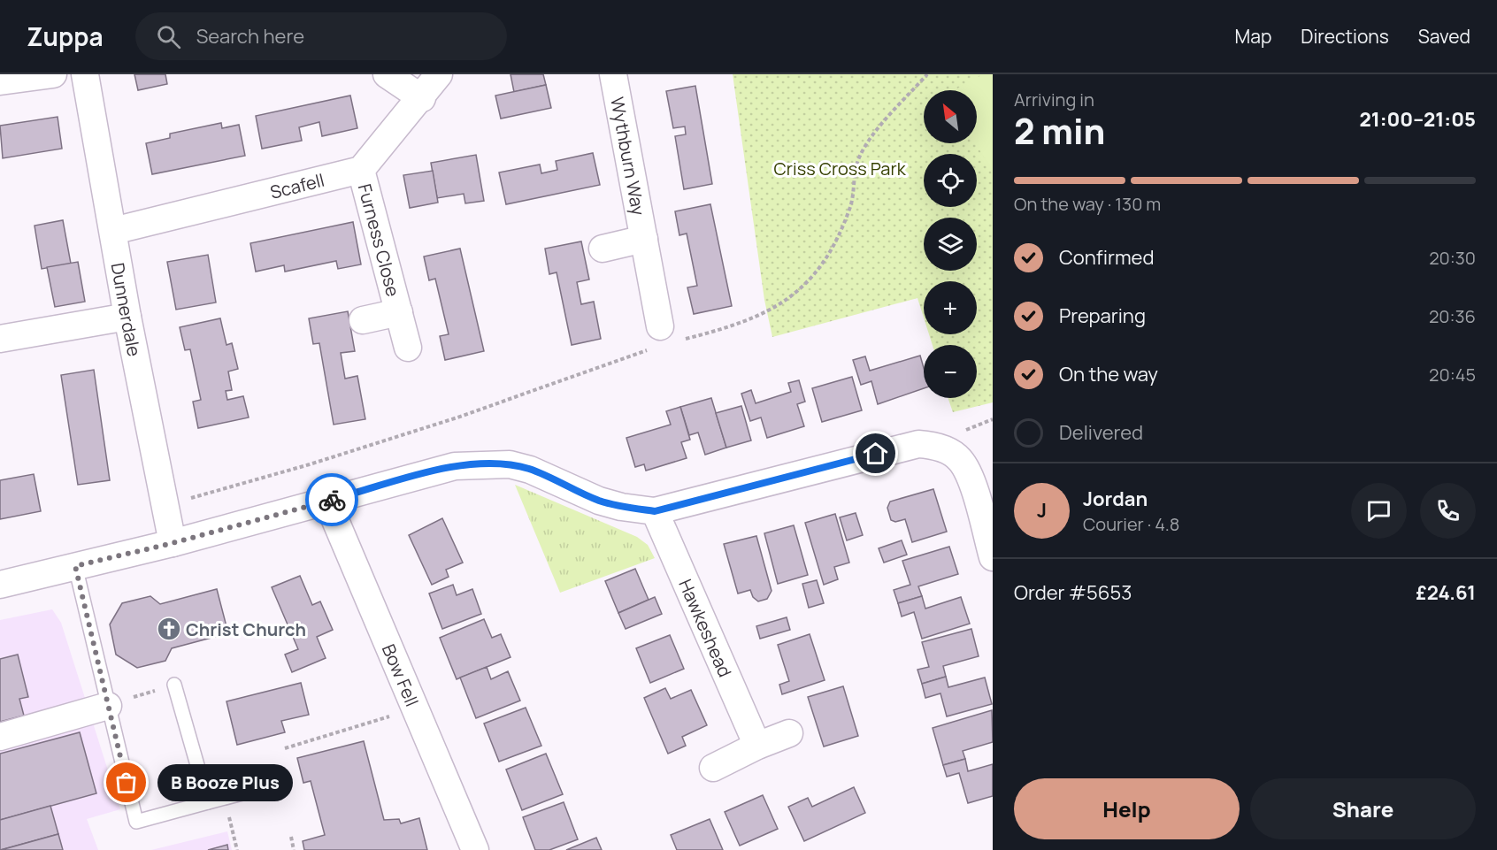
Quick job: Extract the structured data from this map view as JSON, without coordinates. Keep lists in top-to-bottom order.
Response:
{
  "streets": {
    "street": [
      "Wythburn Way",
      "Scafell",
      "Furness Close",
      "Dunnerdale",
      "Hawkeshead",
      "Bow Fell"
    ]
  },
  "crossings": [
    ["Scafell", "Furness Close"],
    ["Scafell", "Dunnerdale"]
  ],
  "parks": ["Criss Cross Park"],
  "places": {
    "church": ["Christ Church"],
    "other": ["B Booze Plus"]
  },
  "north": "top left",
  "page": {
    "header": "Zuppa",
    "search": "Search here",
    "nav": ["Map", "Directions", "Saved"],
    "heading": ["2 min", "Arriving in", "21:00–21:05"],
    "panel": [
      "Jordan",
      "Courier · 4.8",
      "Order #5653",
      "£24.61"
    ],
    "map_buttons": ["+", "−"],
    "bar": "On the way · 130 m",
    "list": [
      ["Confirmed", "20:30"],
      ["Preparing", "20:36"],
      ["On the way", "20:45"],
      "Delivered"
    ],
    "round": "J",
    "bubble": "B Booze Plus",
    "buttons": ["Help", "Share"]
  }
}
